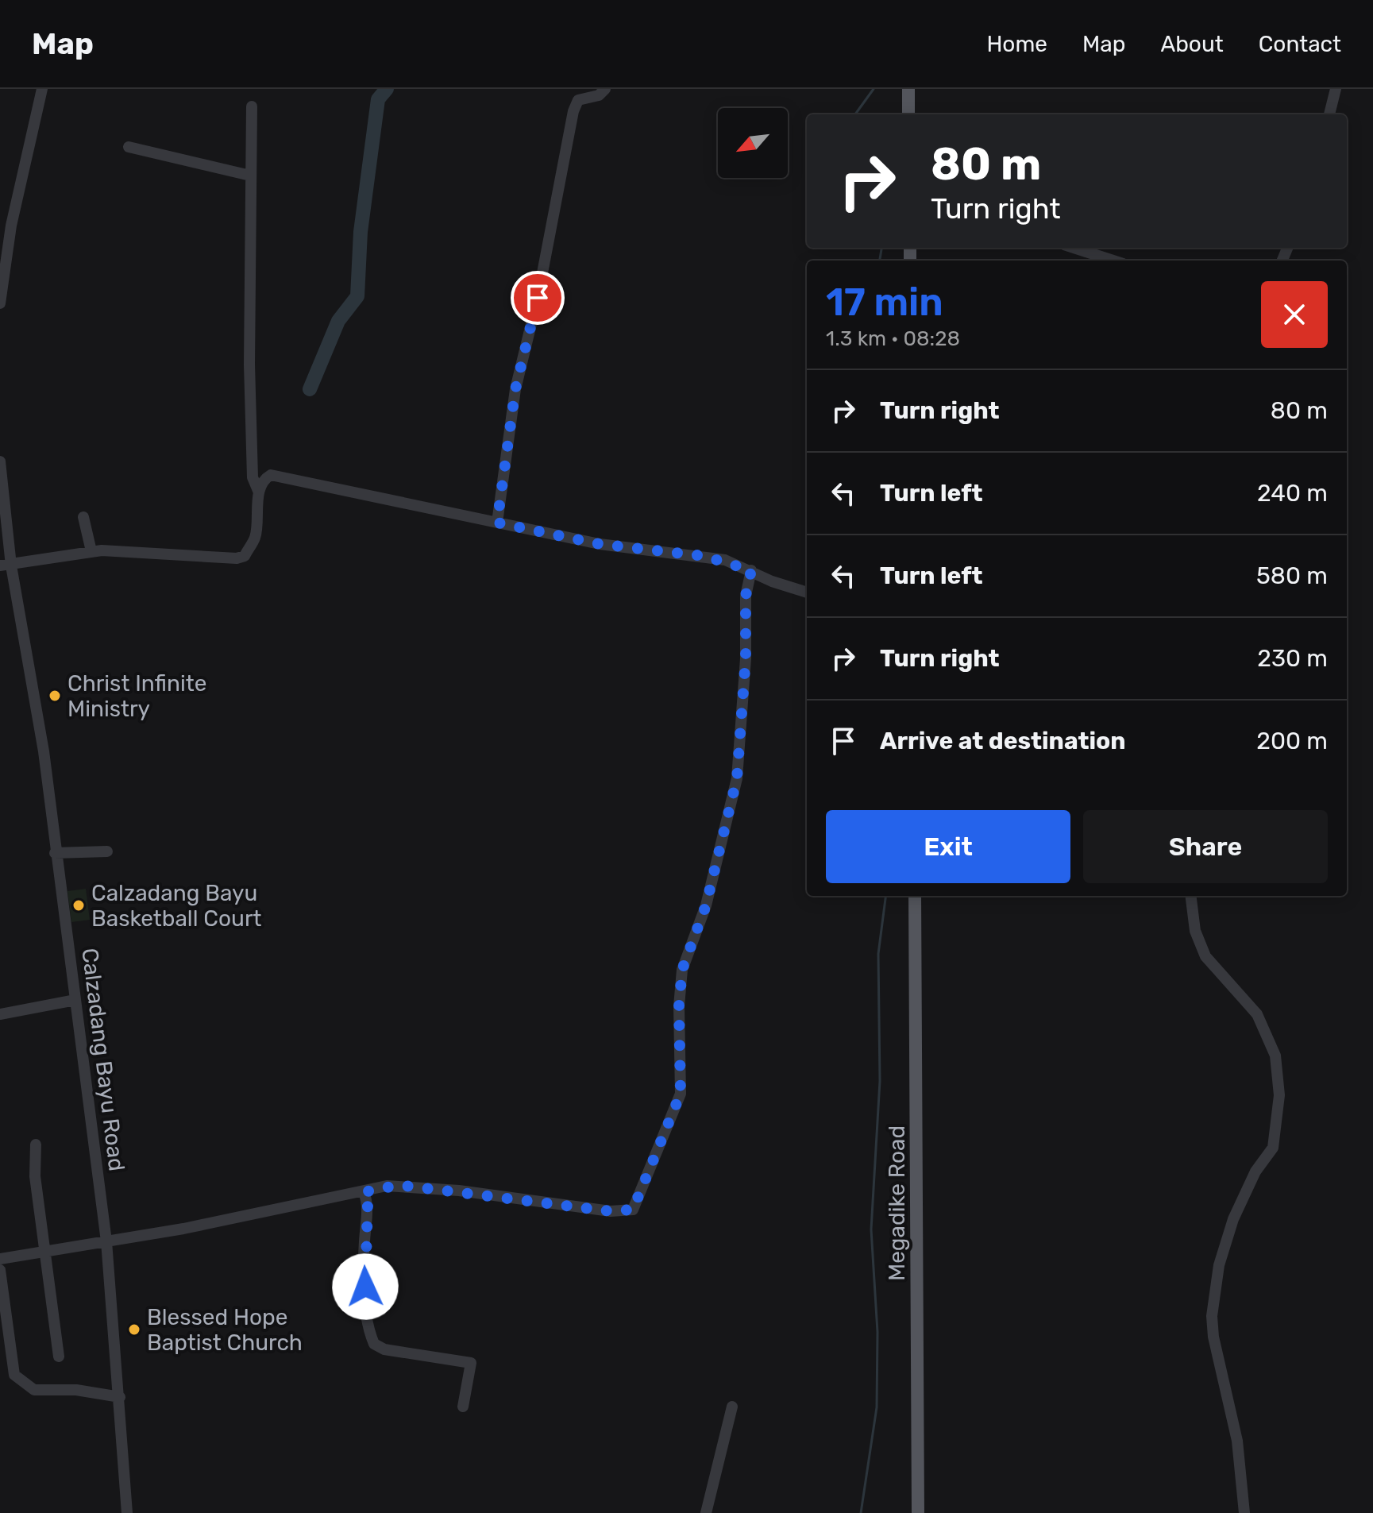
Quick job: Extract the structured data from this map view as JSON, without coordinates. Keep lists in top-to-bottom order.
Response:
{
  "streets": {
    "main road": ["Megadike Road"],
    "street": ["Calzadang Bayu Road"]
  },
  "places": ["Christ Infinite Ministry", "Calzadang Bayu Basketball Court", "Blessed Hope Baptist Church"],
  "north": "bottom left",
  "page": {
    "header": "Map",
    "nav": [
      "Home",
      "Map",
      "About",
      "Contact"
    ],
    "turn": ["80 m", "Turn right"],
    "heading": ["17 min", "1.3 km · 08:28"],
    "list": [
      {
        "name": "Turn right",
        "value": "80 m"
      },
      {
        "name": "Turn left",
        "value": "240 m"
      },
      {
        "name": "Turn left",
        "value": "580 m"
      },
      {
        "name": "Turn right",
        "value": "230 m"
      },
      {
        "name": "Arrive at destination",
        "value": "200 m"
      }
    ],
    "buttons": ["Exit", "Share"]
  }
}
